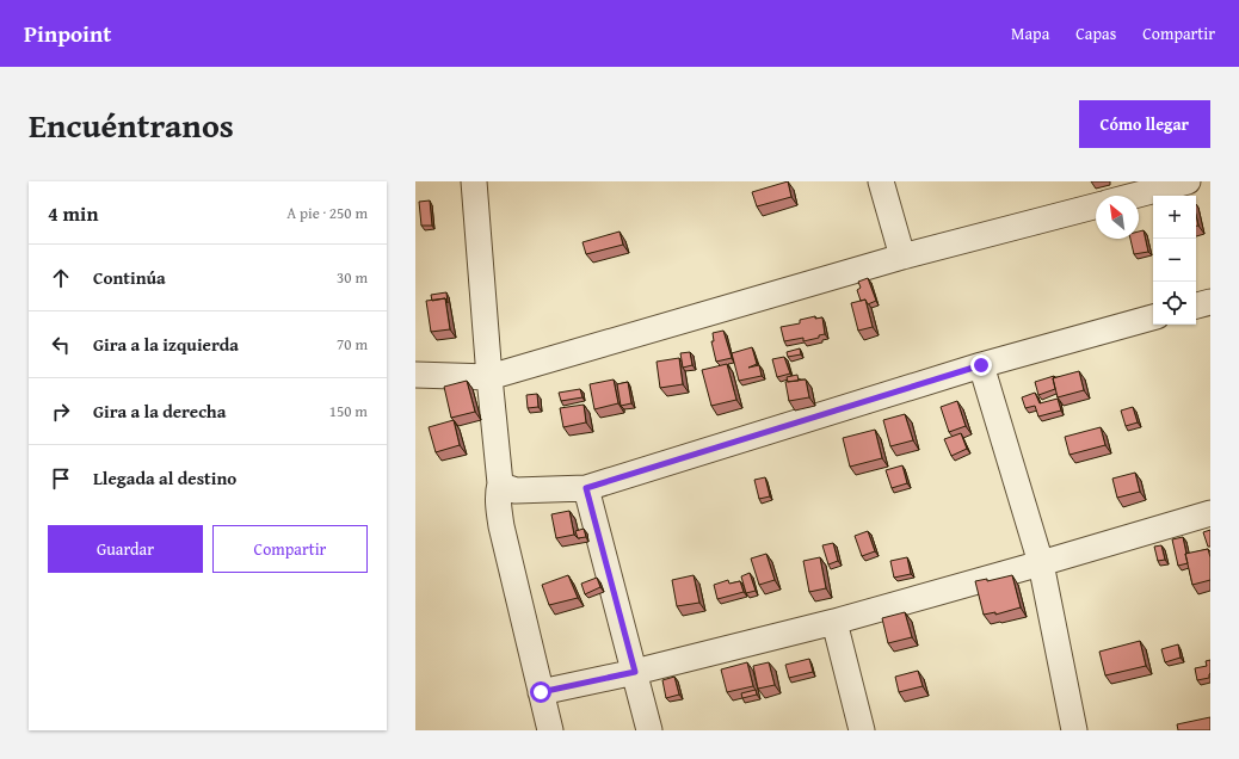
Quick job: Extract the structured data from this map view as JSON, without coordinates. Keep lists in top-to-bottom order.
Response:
{
  "north": "top left",
  "page": {
    "header": "Pinpoint",
    "nav": ["Mapa", "Capas", "Compartir"],
    "title": "Encuéntranos",
    "buttons": [
      "Cómo llegar",
      ["Guardar", "Compartir"]
    ],
    "heading": ["4 min", "A pie · 250 m"],
    "map_buttons": ["+", "−"],
    "list": [
      ["Continúa", "30 m"],
      ["Gira a la izquierda", "70 m"],
      ["Gira a la derecha", "150 m"],
      "Llegada al destino"
    ]
  }
}
